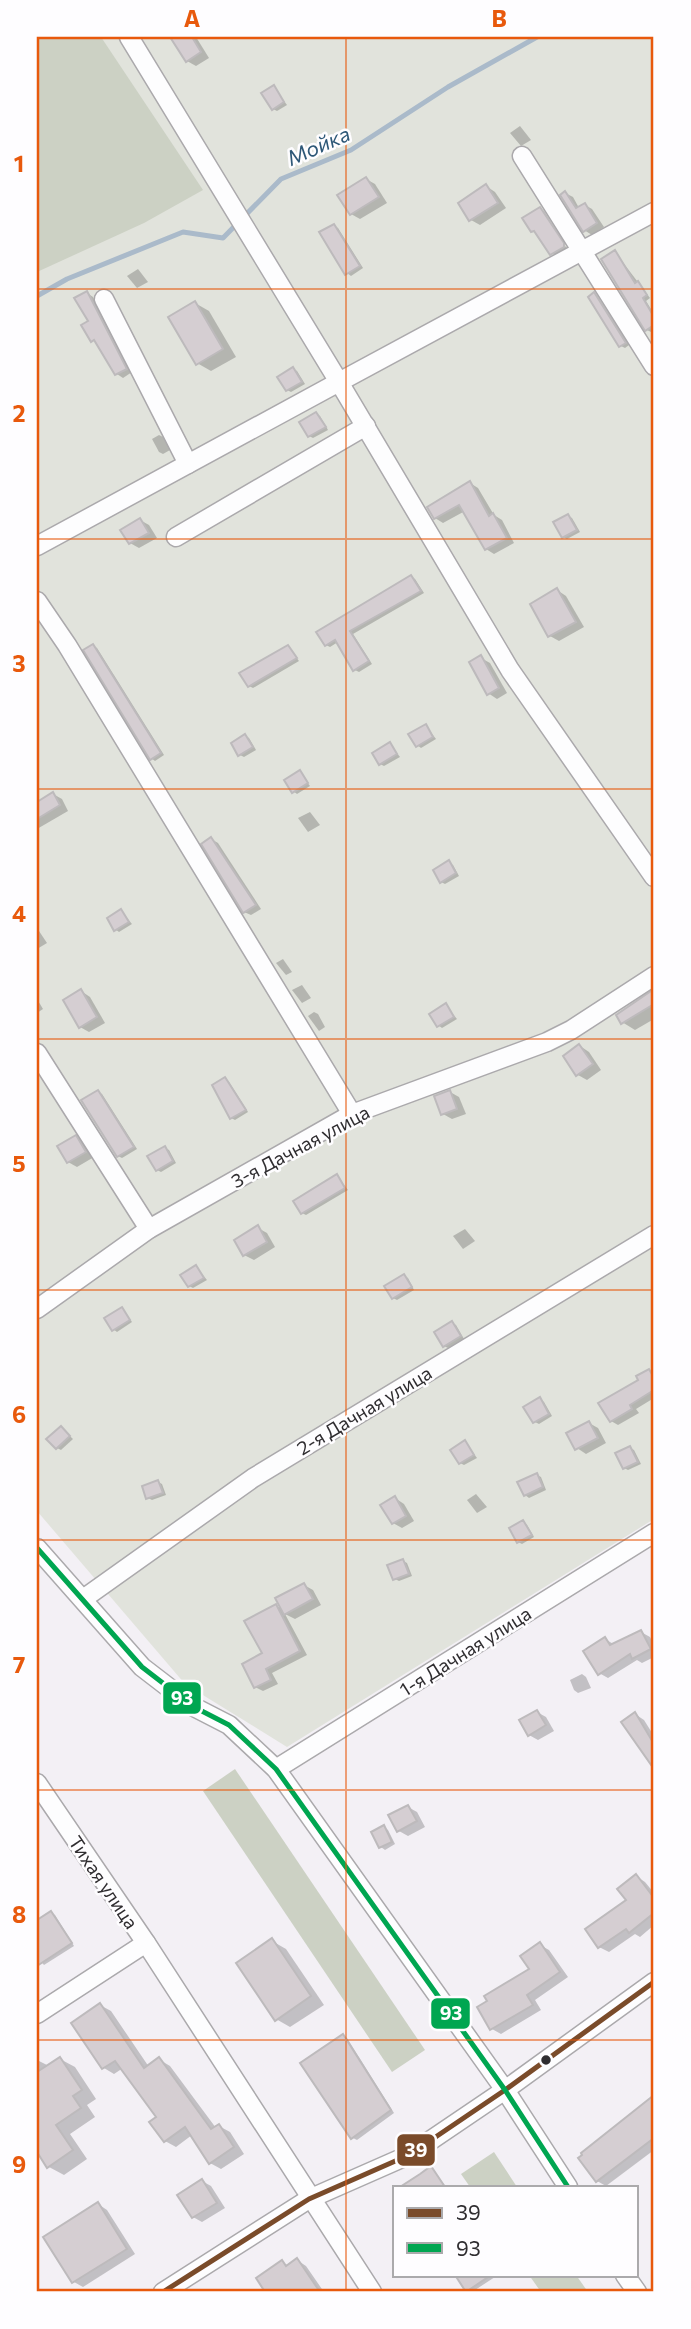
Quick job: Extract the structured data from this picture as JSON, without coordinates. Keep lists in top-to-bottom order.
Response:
{
  "streets": {
    "street": [
      "3-я Дачная улица",
      "2-я Дачная улица",
      "1-я Дачная улица",
      "Тихая улица"
    ]
  },
  "water": ["Мойка"],
  "lines": ["transit line 93", "transit line 39"],
  "legend": ["39", "93"],
  "grid": {
    "columns": ["A", "B"],
    "rows": [
      "1",
      "2",
      "3",
      "4",
      "5",
      "6",
      "7",
      "8",
      "9"
    ]
  }
}
